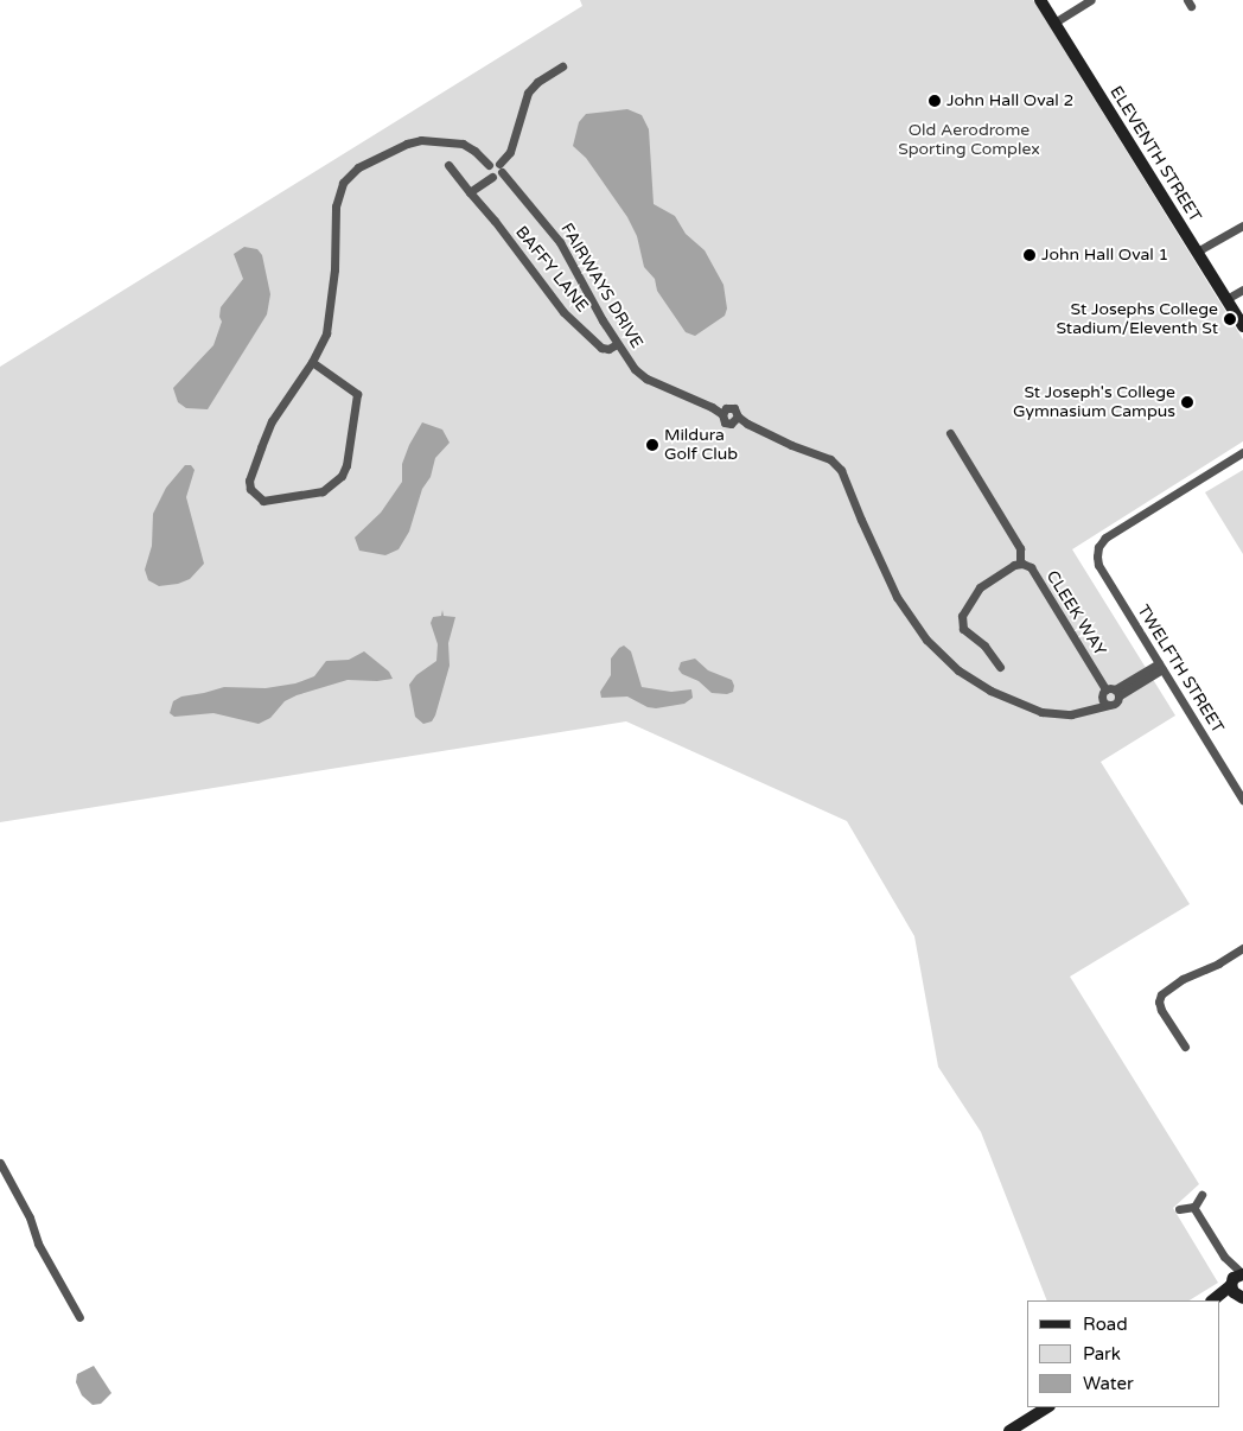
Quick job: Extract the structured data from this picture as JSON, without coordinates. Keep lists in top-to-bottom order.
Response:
{
  "streets": {
    "main road": ["ELEVENTH STREET"],
    "street": [
      "BAFFY LANE",
      "FAIRWAYS DRIVE",
      "CLEEK WAY",
      "TWELFTH STREET"
    ]
  },
  "crossings": [
    ["BAFFY LANE", "FAIRWAYS DRIVE"]
  ],
  "parks": ["Old Aerodrome Sporting Complex"],
  "places": [
    "John Hall Oval 2",
    "John Hall Oval 1",
    "St Josephs College Stadium/Eleventh St",
    "St Joseph's College Gymnasium Campus",
    "Mildura Golf Club"
  ],
  "legend": ["Road", "Park", "Water"]
}
